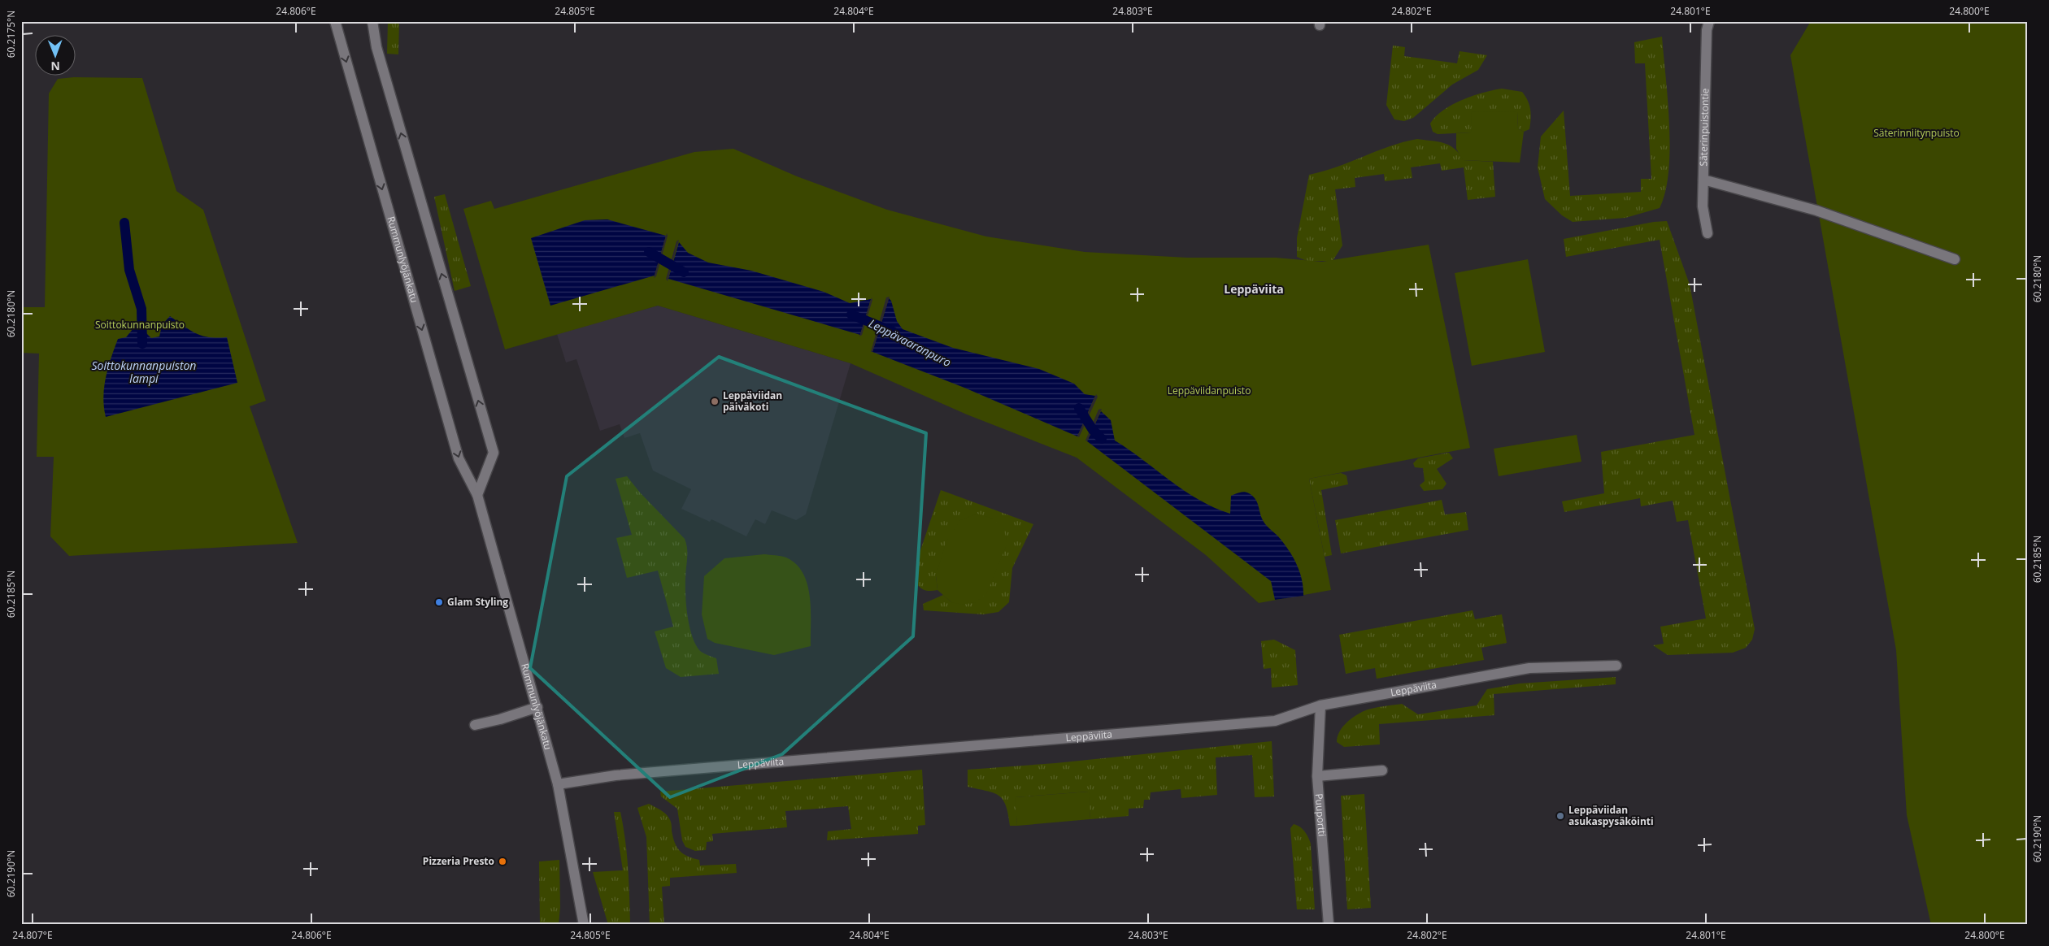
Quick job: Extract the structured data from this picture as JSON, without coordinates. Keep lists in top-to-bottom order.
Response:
{
  "streets": {
    "street": [
      "Säterinpuistontie",
      "Rummunlyöjänkatu",
      "Leppäviita",
      "Puuportti"
    ]
  },
  "crossings": [
    ["Rummunlyöjänkatu", "Leppäviita"],
    ["Leppäviita", "Puuportti"]
  ],
  "districts": ["Leppäviita"],
  "water": ["Leppävaaranpuro", "Soittokunnanpuiston lampi"],
  "parks": ["Säterinniitynpuisto", "Soittokunnanpuisto", "Leppäviidanpuisto"],
  "places": [
    "Leppäviidan päiväkoti",
    "Glam Styling",
    "Leppäviidan asukaspysäköinti",
    "Pizzeria Presto"
  ],
  "north": "bottom",
  "coordinates": [
    "24.806°E",
    "24.805°E",
    "24.804°E",
    "24.803°E",
    "24.802°E",
    "24.801°E",
    "24.800°E",
    "60.2175°N",
    "60.2180°N",
    "60.2185°N",
    "60.2190°N",
    "24.807°E"
  ]
}
